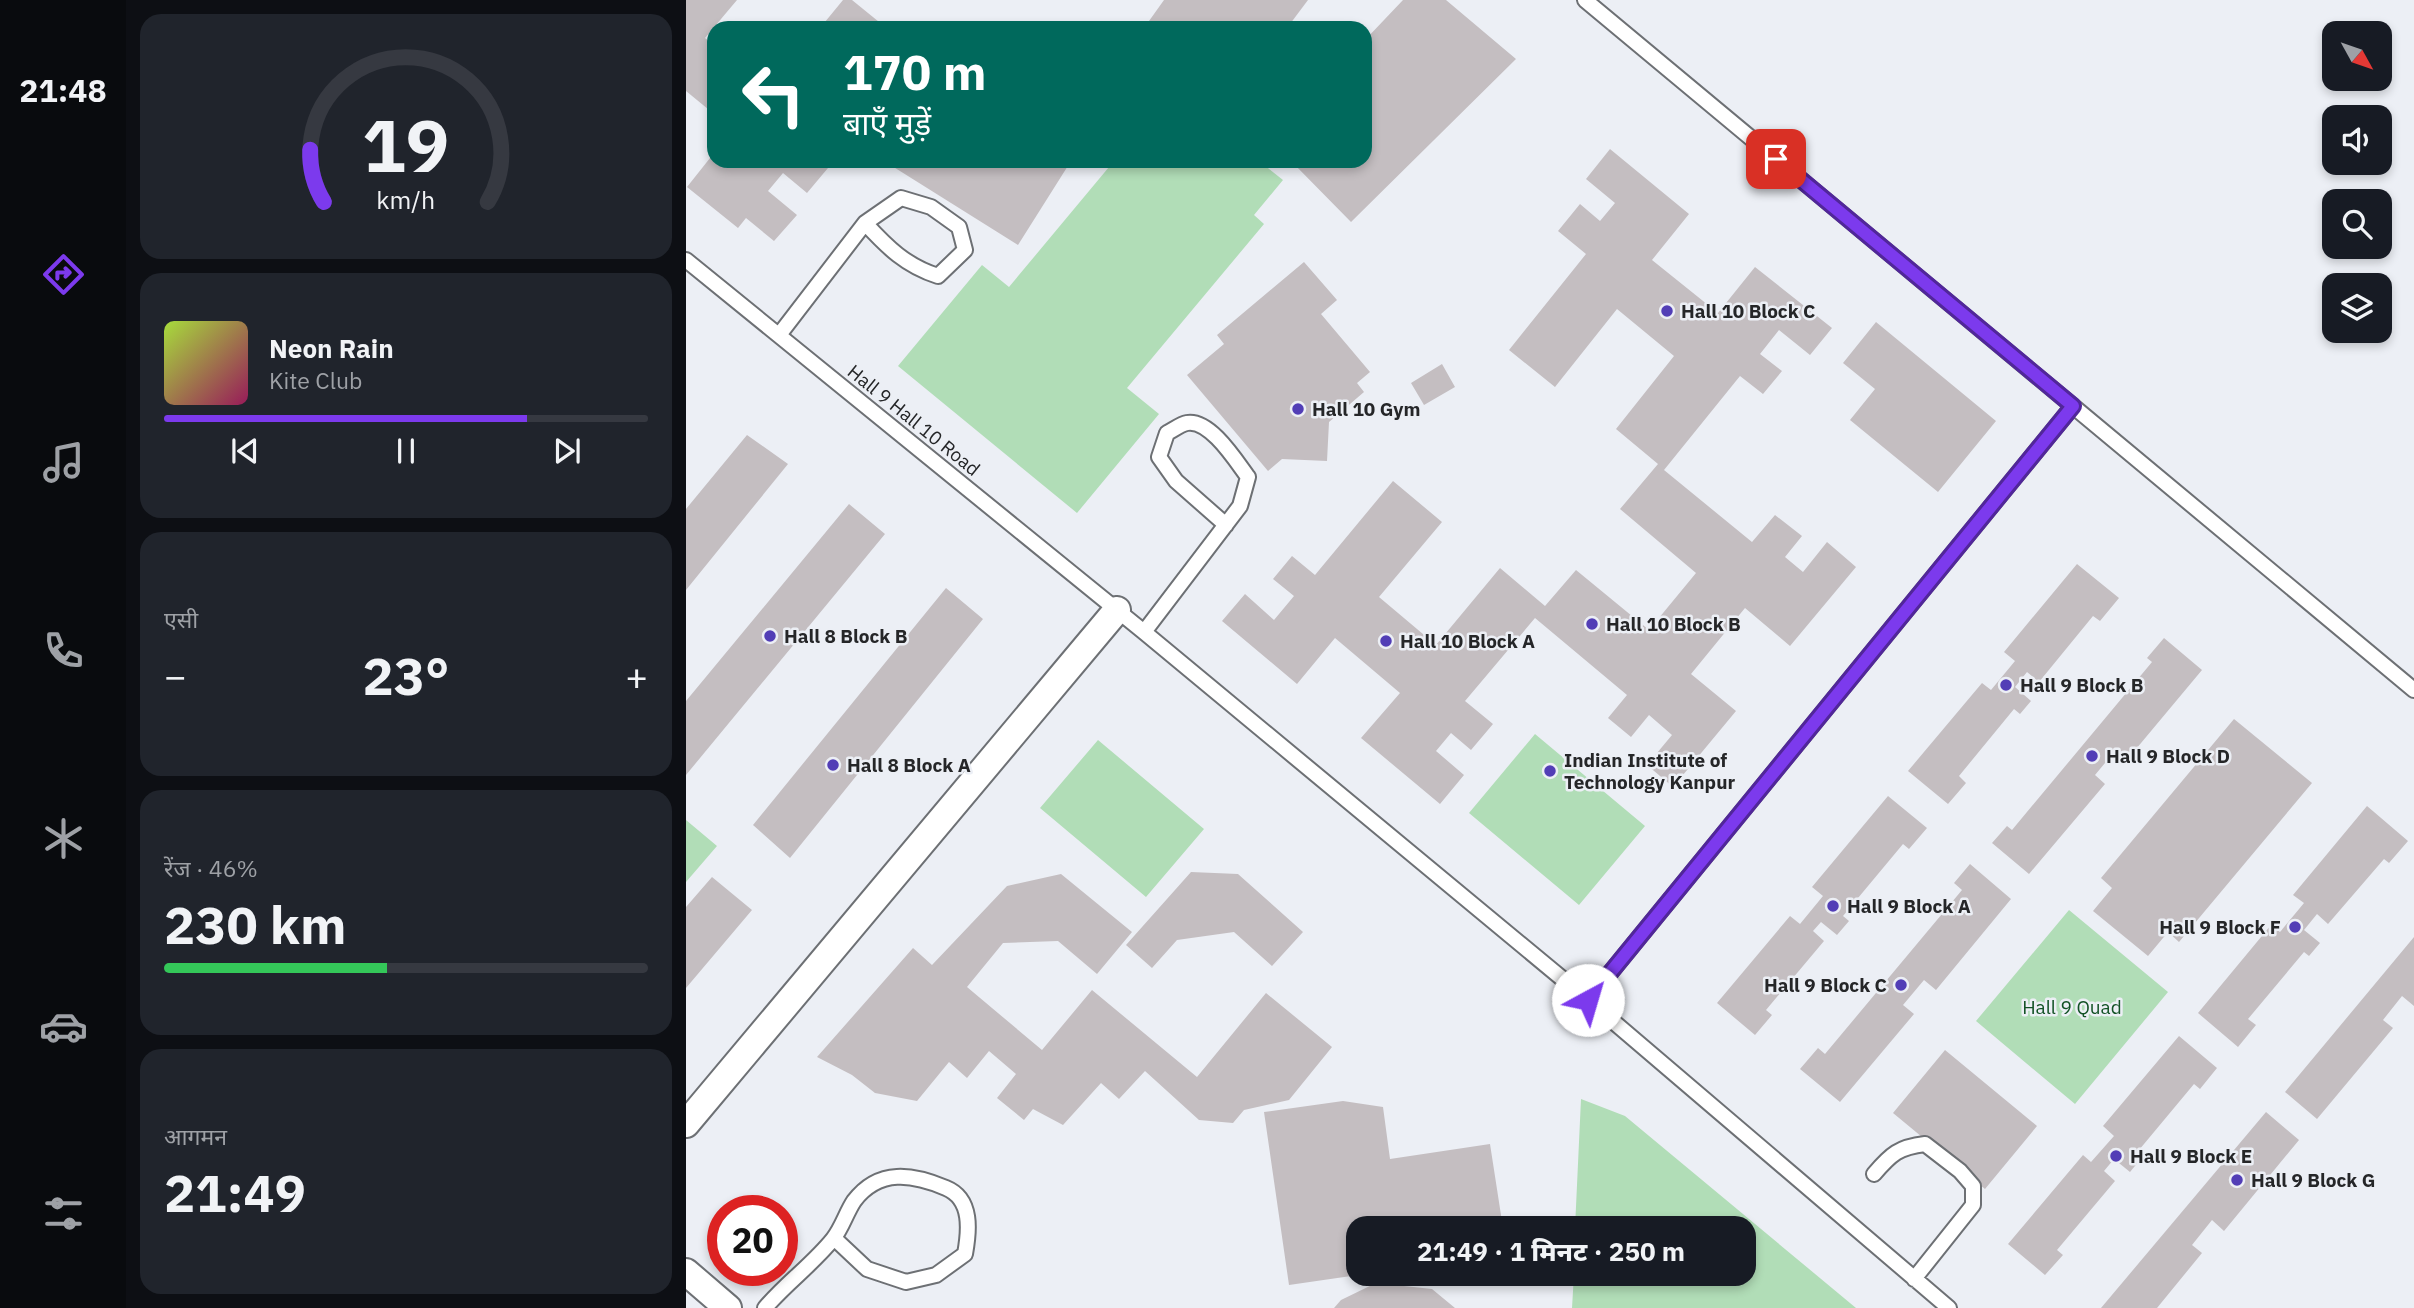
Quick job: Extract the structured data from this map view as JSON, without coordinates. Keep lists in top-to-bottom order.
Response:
{
  "streets": {
    "lane": ["Hall 9 Hall 10 Road"]
  },
  "parks": ["Hall 9 Quad"],
  "places": [
    "Hall 10 Block C",
    "Hall 10 Gym",
    "Hall 10 Block B",
    "Hall 8 Block B",
    "Hall 10 Block A",
    "Hall 9 Block B",
    "Hall 9 Block D",
    "Hall 8 Block A",
    "Indian Institute of Technology Kanpur",
    "Hall 9 Block A",
    "Hall 9 Block F",
    "Hall 9 Block C",
    "Hall 9 Block E",
    "Hall 9 Block G"
  ],
  "north": "bottom right",
  "page": {
    "tabs": "21:48",
    "turn": ["170 m", "बाएँ मुड़ें"],
    "song": ["Neon Rain", "Kite Club"],
    "tile": [
      "एसी",
      ["रेंज · 46%", "230 km"],
      ["आगमन", "21:49"]
    ],
    "heat": ["−", "23°", "+"],
    "limit": "20",
    "trip": "21:49 · 1 मिनट · 250 m",
    "gauge": ["19", "km/h"]
  }
}
